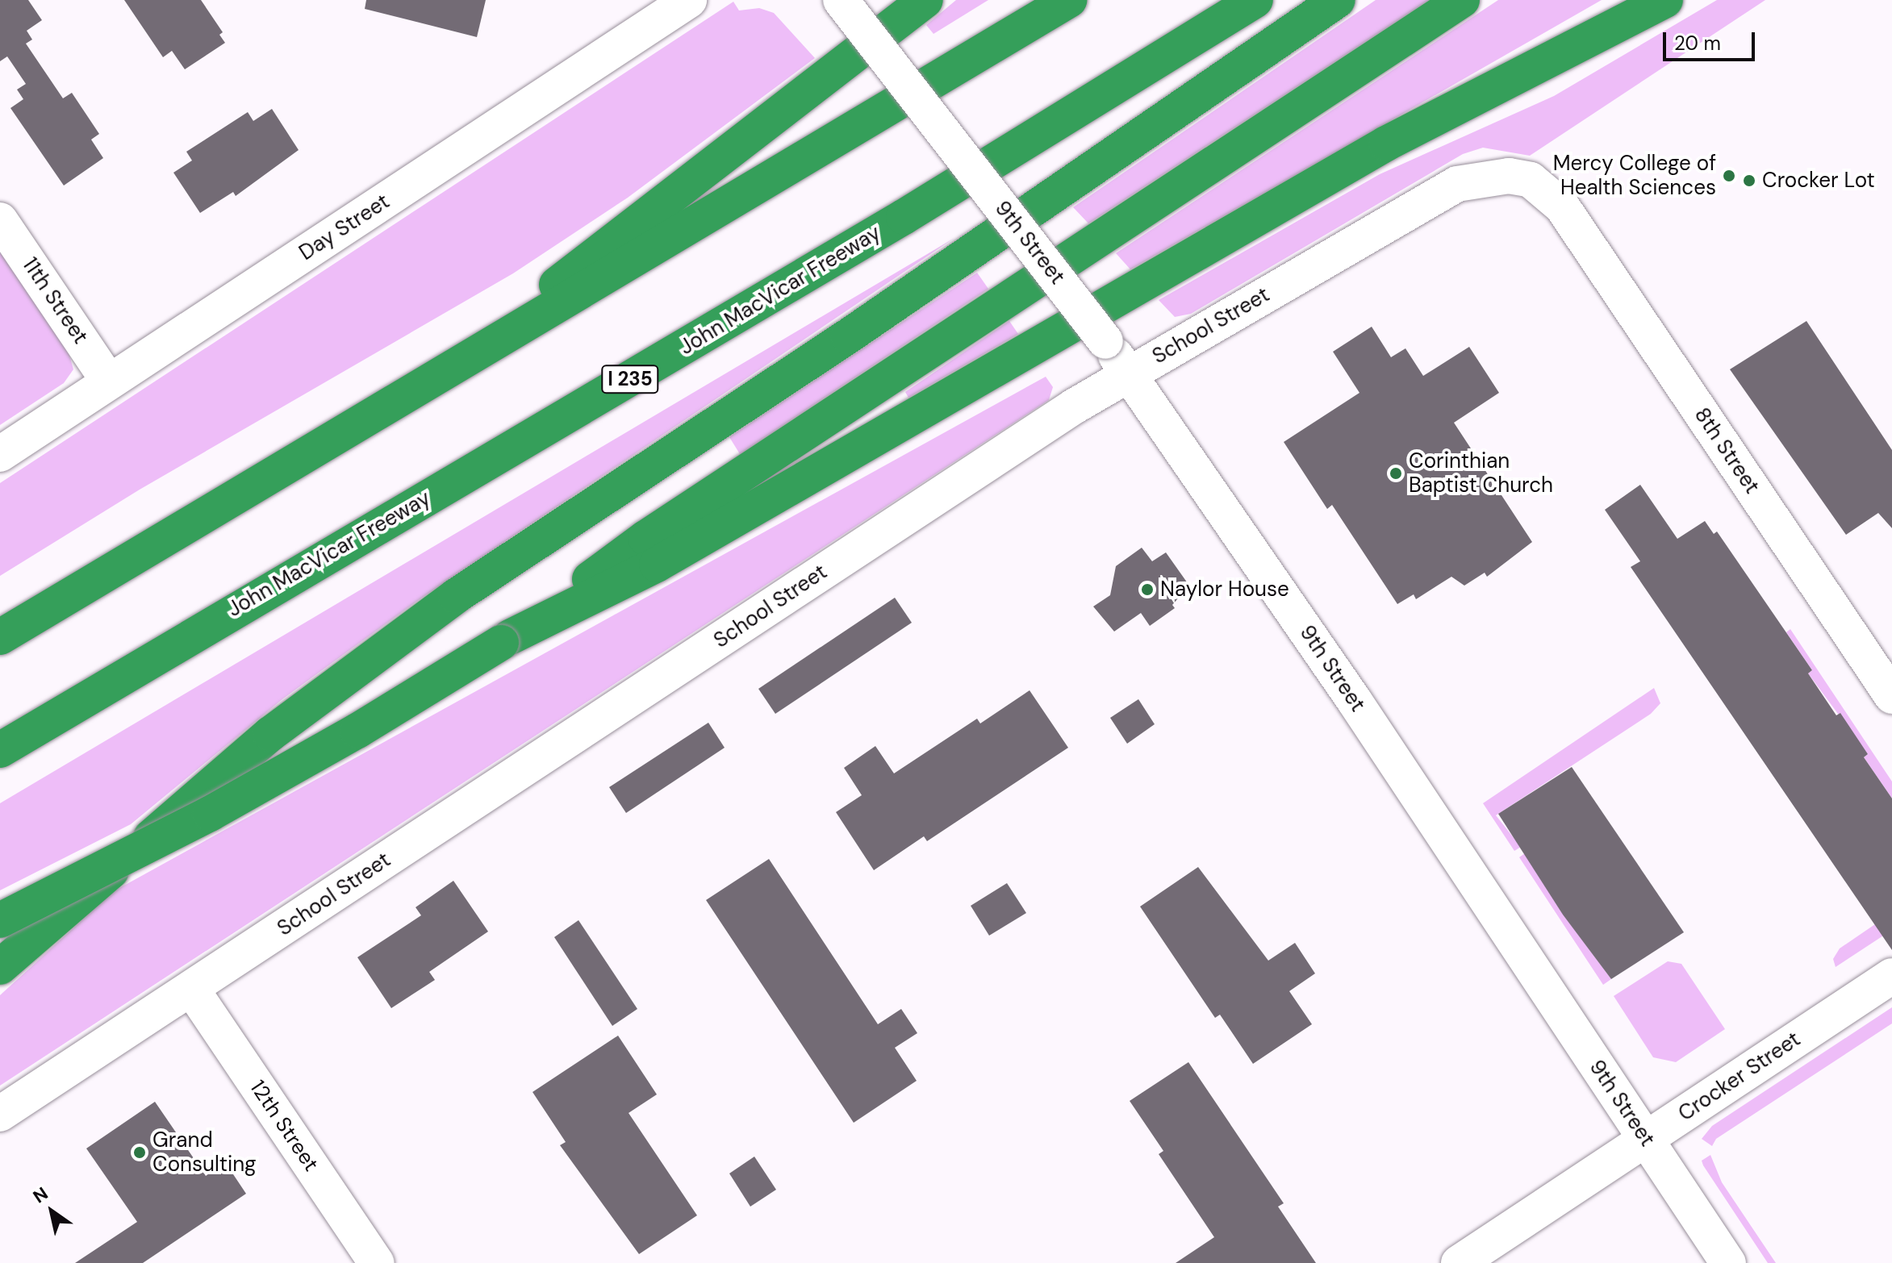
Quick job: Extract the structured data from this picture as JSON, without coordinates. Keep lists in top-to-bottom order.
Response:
{
  "streets": {
    "highway": ["John MacVicar Freeway", "I 235"],
    "street": [
      "Day Street",
      "9th Street",
      "11th Street",
      "School Street",
      "8th Street",
      "Crocker Street",
      "12th Street"
    ]
  },
  "crossings": [
    ["Day Street", "11th Street"],
    ["9th Street", "School Street"],
    ["9th Street", "Crocker Street"],
    ["School Street", "8th Street"],
    ["School Street", "12th Street"]
  ],
  "places": [
    "Mercy College of Health Sciences",
    "Crocker Lot",
    "Corinthian Baptist Church",
    "Naylor House",
    "Grand Consulting"
  ],
  "scale_bar": "20 m",
  "north": "top left"
}
